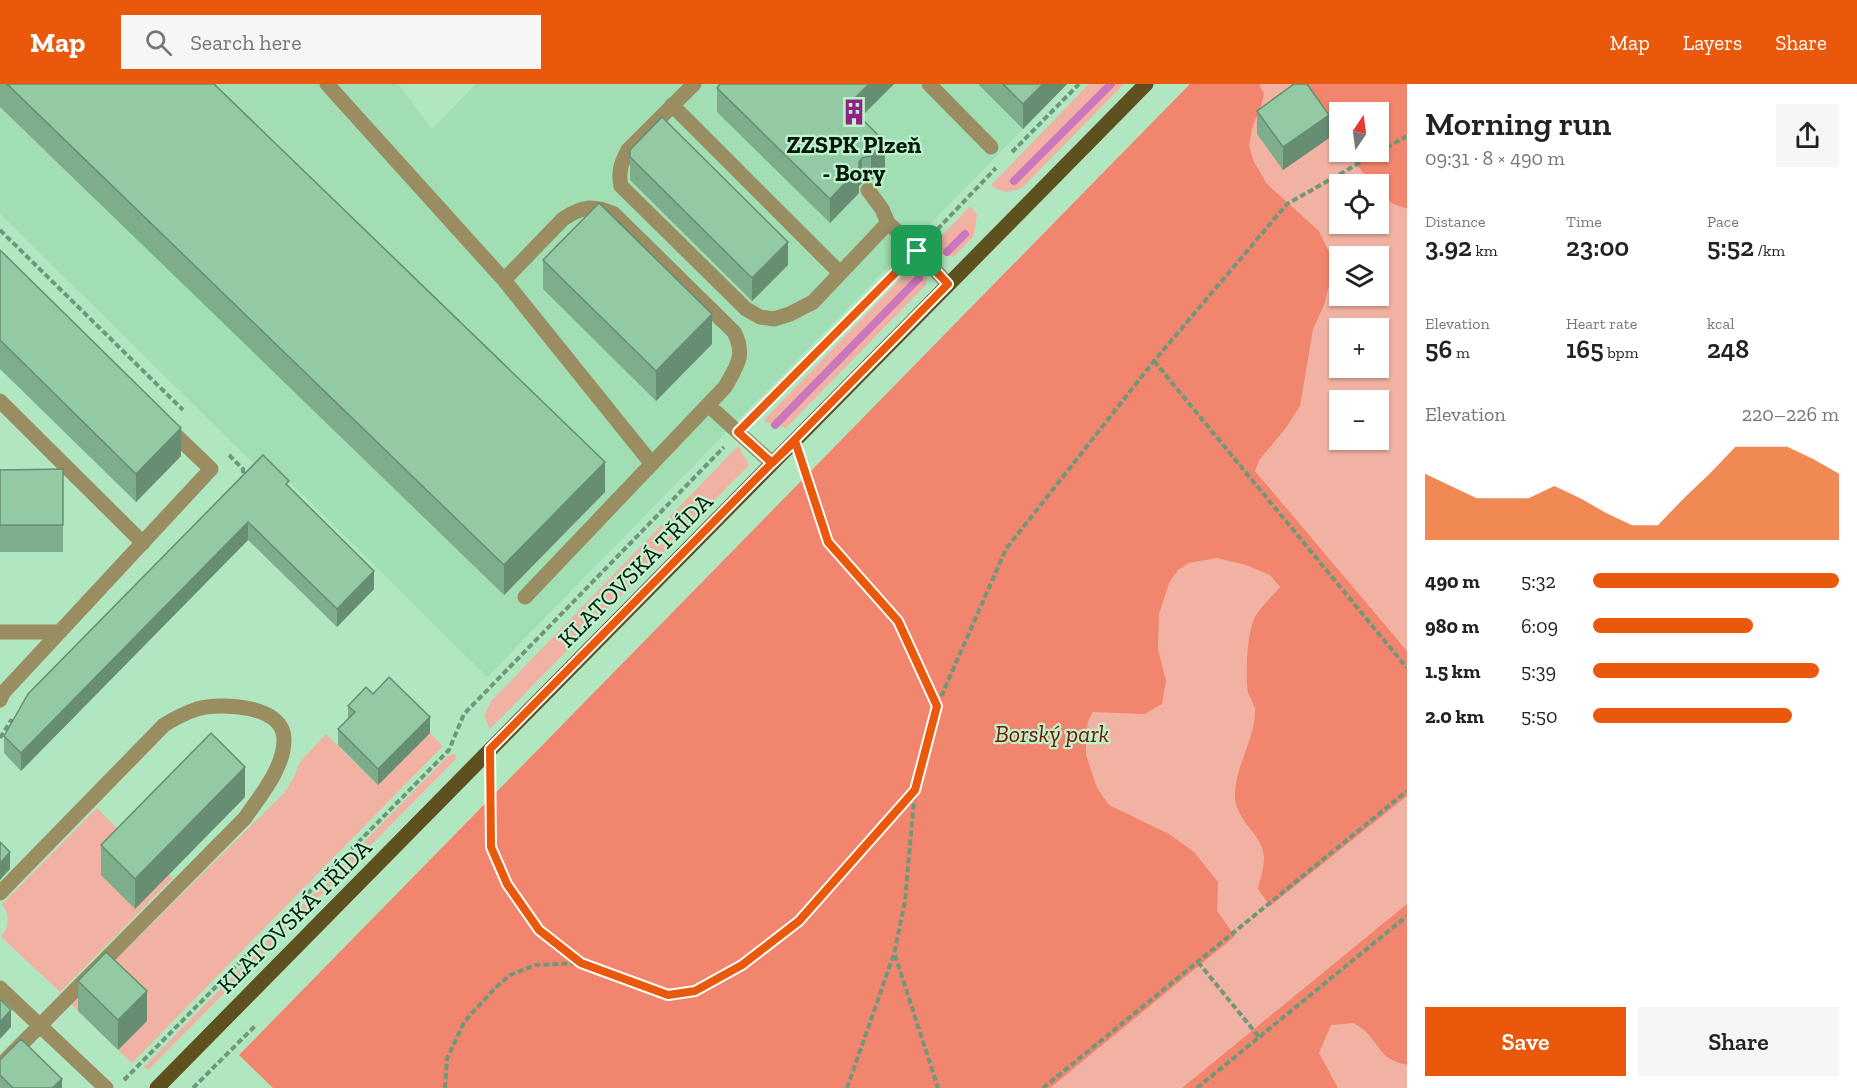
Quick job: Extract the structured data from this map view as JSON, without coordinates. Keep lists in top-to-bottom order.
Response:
{
  "streets": {
    "main road": ["KLATOVSKÁ TŘÍDA"]
  },
  "parks": ["Borský park"],
  "places": {
    "building": ["ZZSPK Plzeň - Bory"]
  },
  "north": "top",
  "page": {
    "header": "Map",
    "search": "Search here",
    "nav": ["Map", "Layers", "Share"],
    "heading": ["Morning run", "09:31 · 8 × 490 m"],
    "map_buttons": ["+", "−"],
    "stats": [
      ["Distance", "3.92 km"],
      ["Time", "23:00"],
      ["Pace", "5:52 /km"],
      ["Elevation", "56 m"],
      ["Heart rate", "165 bpm"],
      ["kcal", "248"]
    ],
    "chart": ["Elevation", "220–226 m"],
    "list": [
      {
        "name": "490 m",
        "note": "5:32"
      },
      {
        "name": "980 m",
        "note": "6:09"
      },
      {
        "name": "1.5 km",
        "note": "5:39"
      },
      {
        "name": "2.0 km",
        "note": "5:50"
      }
    ],
    "buttons": ["Save", "Share"]
  }
}
